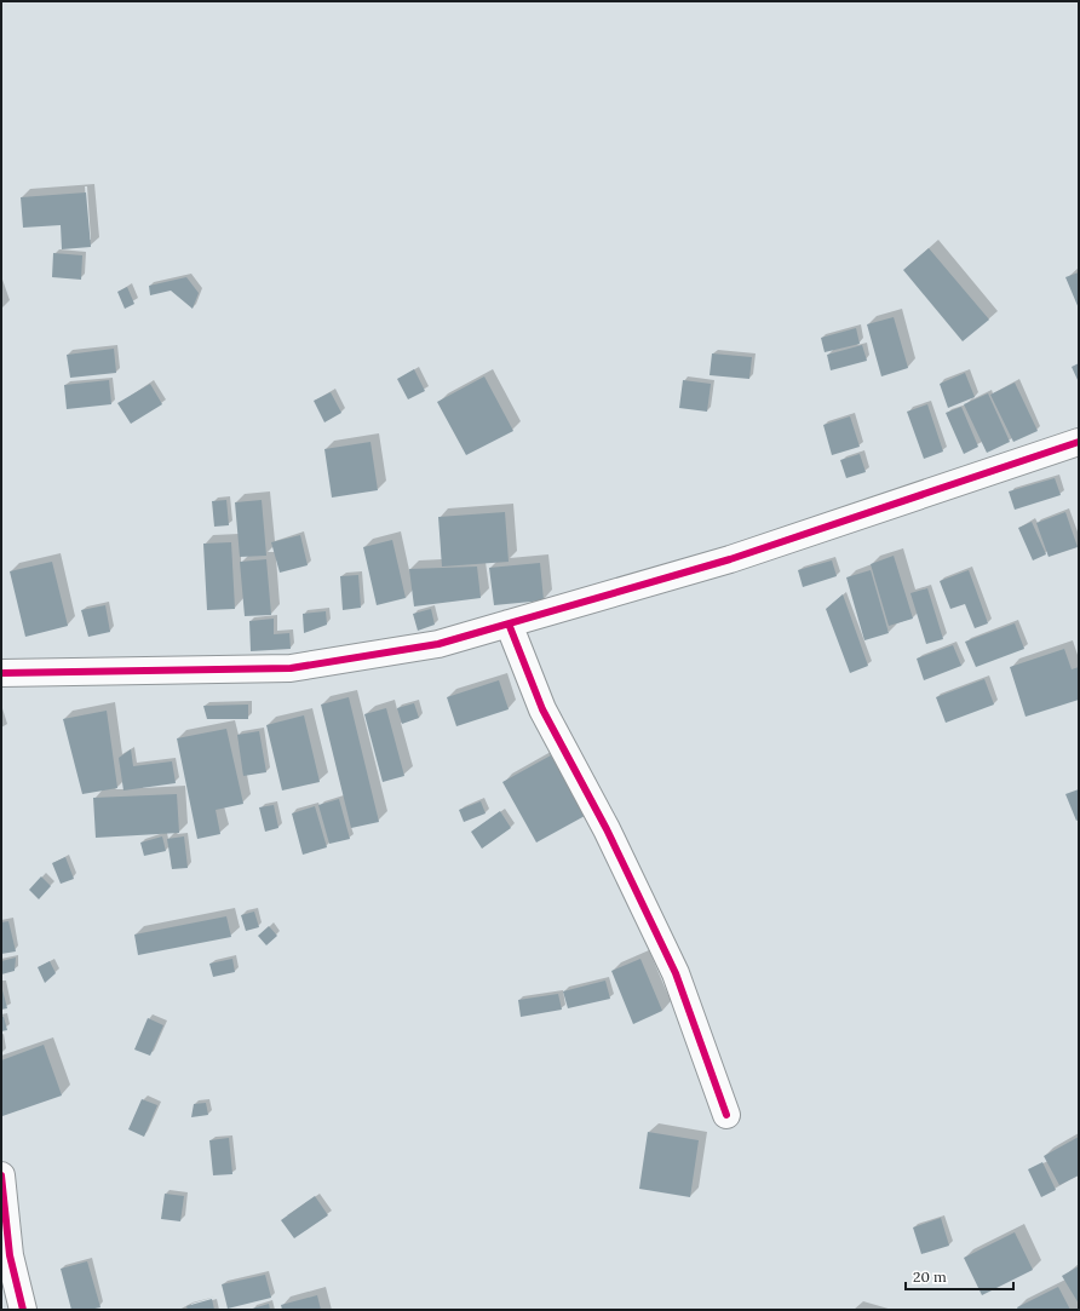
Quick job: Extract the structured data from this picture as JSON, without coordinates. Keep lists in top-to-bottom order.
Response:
{
  "scale_bar": "20 m"
}
